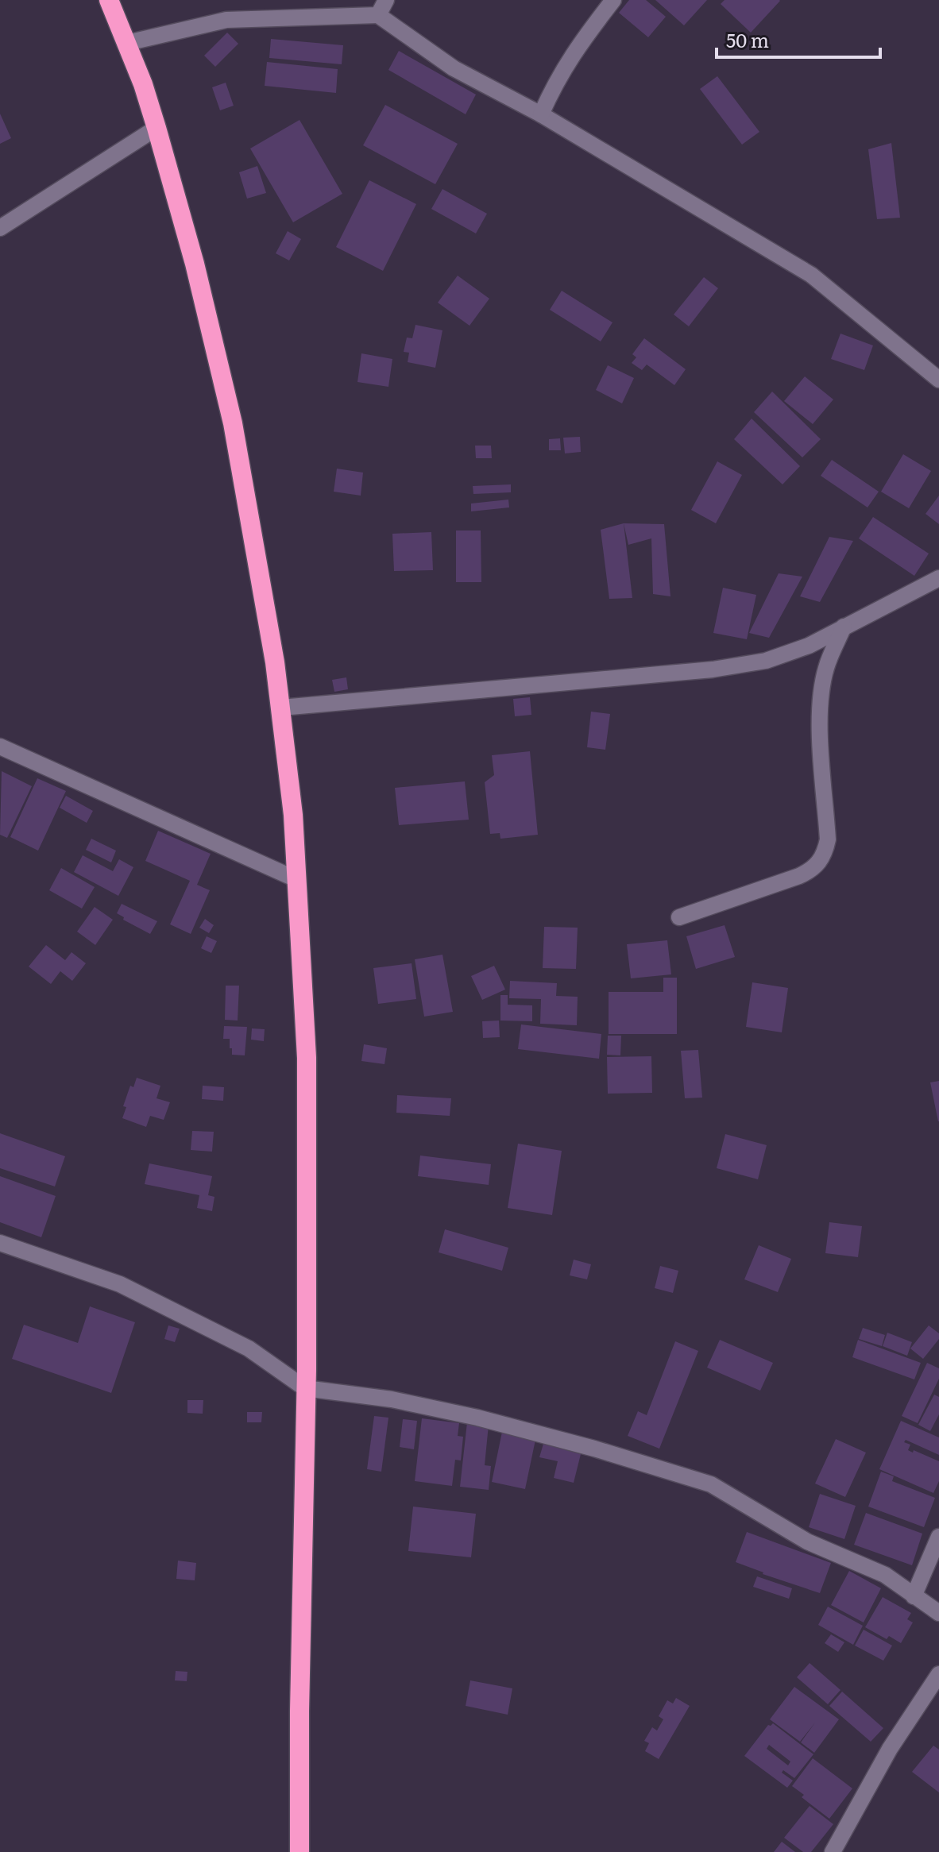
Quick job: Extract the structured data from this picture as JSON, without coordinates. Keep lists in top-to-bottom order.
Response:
{
  "scale_bar": "50 m"
}
